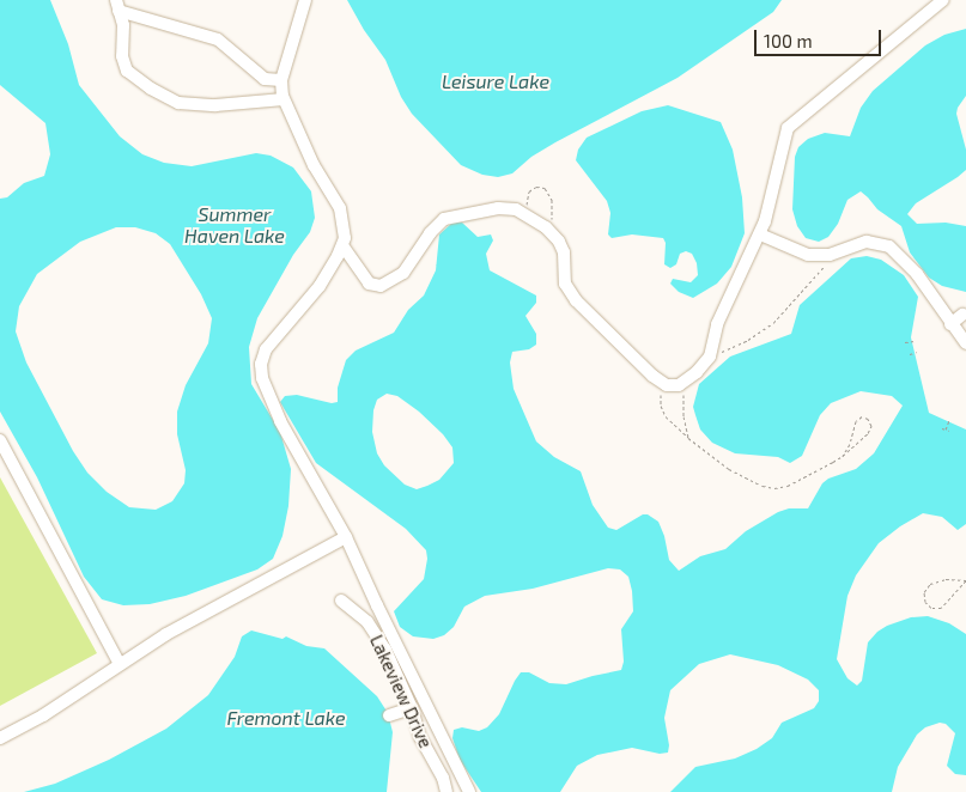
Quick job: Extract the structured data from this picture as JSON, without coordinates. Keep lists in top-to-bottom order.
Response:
{
  "streets": {
    "street": ["Lakeview Drive"]
  },
  "water": ["Leisure Lake", "Summer Haven Lake", "Fremont Lake"],
  "scale_bar": "100 m"
}
